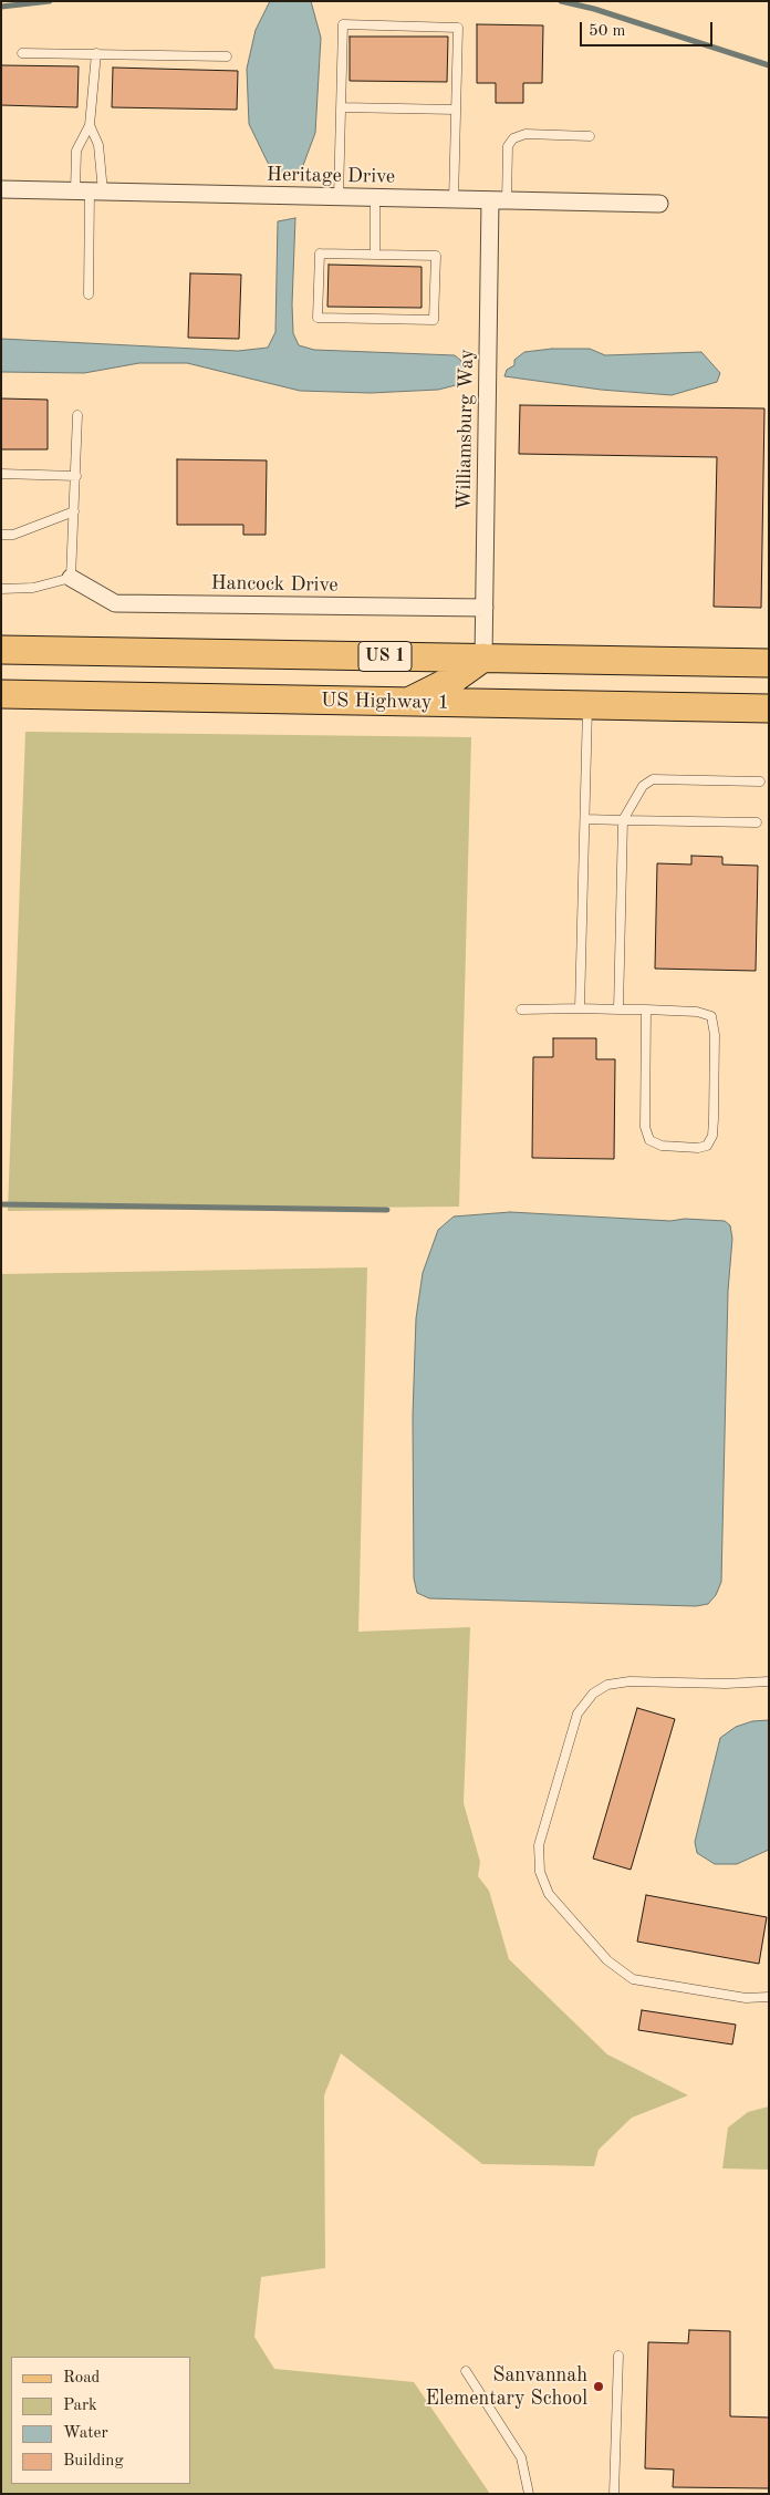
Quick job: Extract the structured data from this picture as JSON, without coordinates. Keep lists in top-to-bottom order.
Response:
{
  "streets": {
    "main road": ["US 1", "US Highway 1"],
    "street": ["Heritage Drive", "Williamsburg Way", "Hancock Drive"]
  },
  "crossings": [
    ["Heritage Drive", "Williamsburg Way"],
    ["Williamsburg Way", "Hancock Drive"],
    ["Williamsburg Way", "US 1"]
  ],
  "places": ["Sanvannah Elementary School"],
  "legend": [
    "Road",
    "Park",
    "Water",
    "Building"
  ],
  "scale_bar": "50 m"
}
